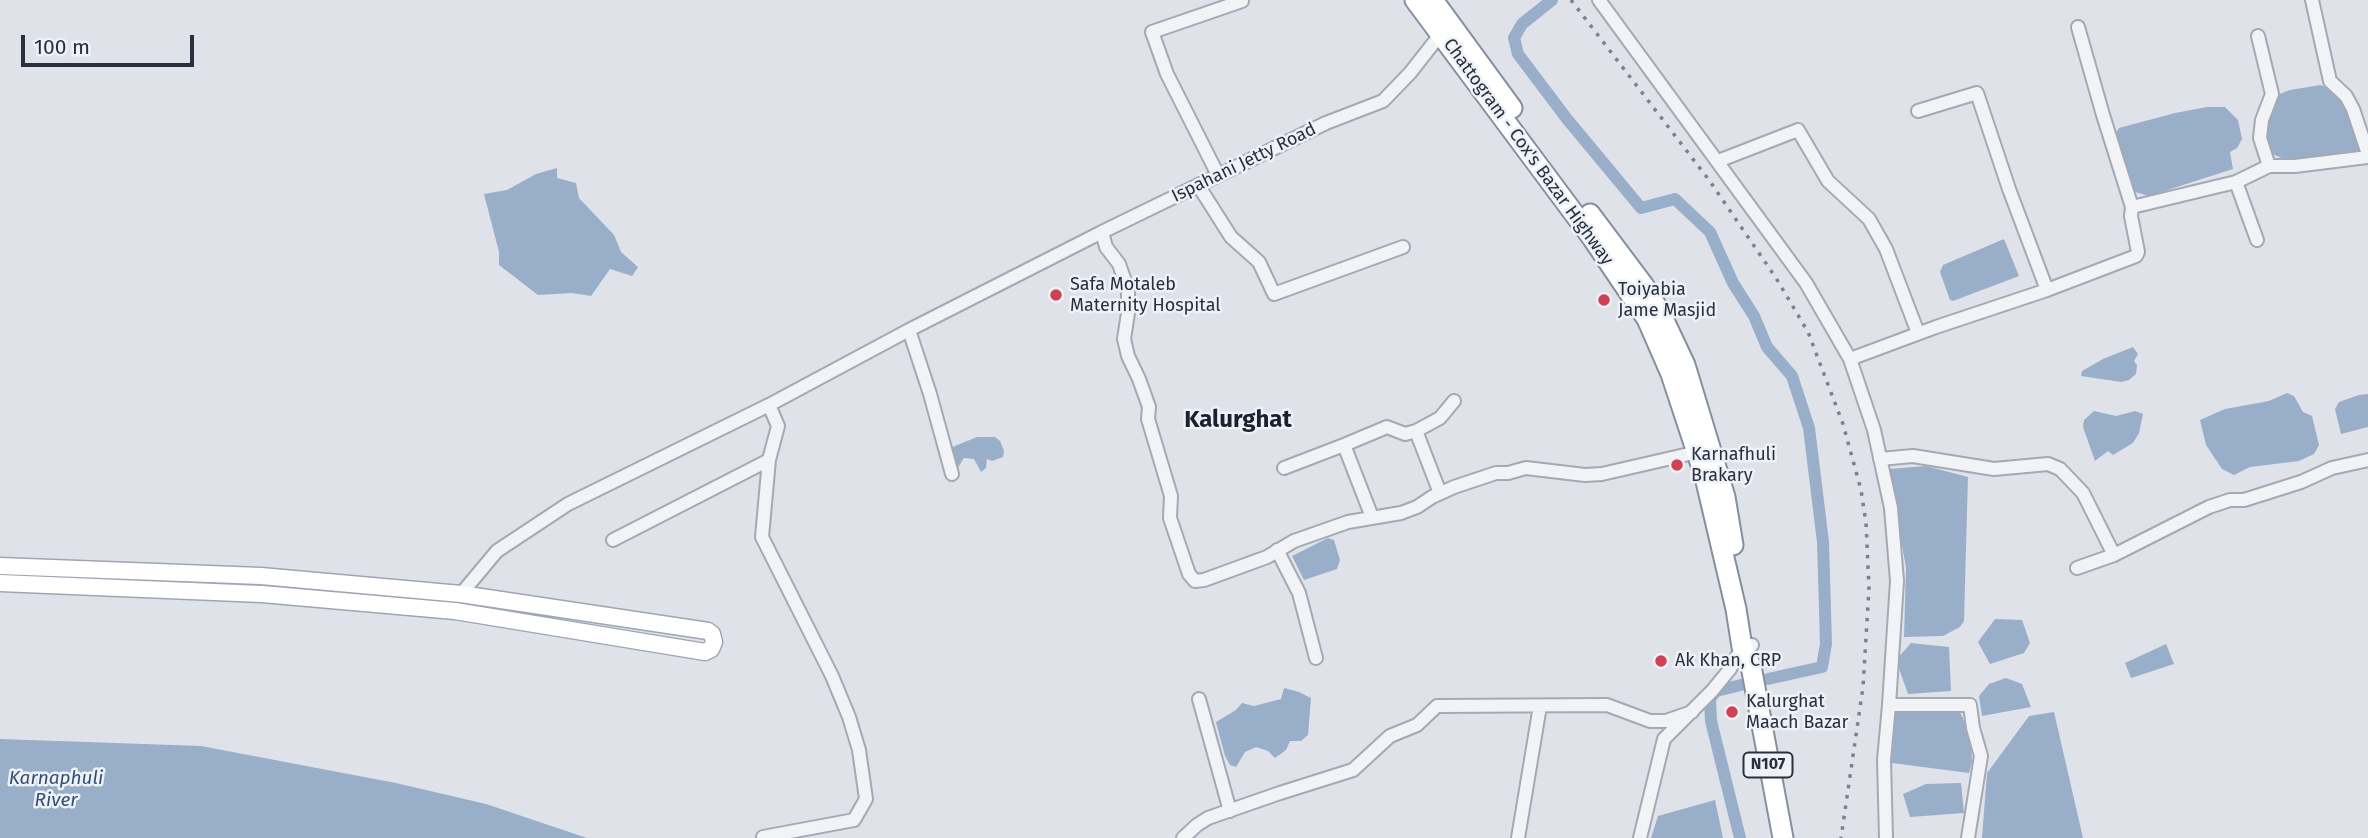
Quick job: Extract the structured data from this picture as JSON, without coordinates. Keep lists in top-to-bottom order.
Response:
{
  "streets": {
    "highway": ["Chattogram - Cox's Bazar Highway", "N107"],
    "street": ["Ispahani Jetty Road"]
  },
  "crossings": [
    ["Chattogram - Cox's Bazar Highway", "Ispahani Jetty Road"]
  ],
  "districts": ["Kalurghat"],
  "water": ["Karnaphuli River"],
  "places": [
    "Safa Motaleb Maternity Hospital",
    "Toiyabia Jame Masjid",
    "Karnafhuli Brakary",
    "Ak Khan, CRP",
    "Kalurghat Maach Bazar"
  ],
  "scale_bar": "100 m"
}
